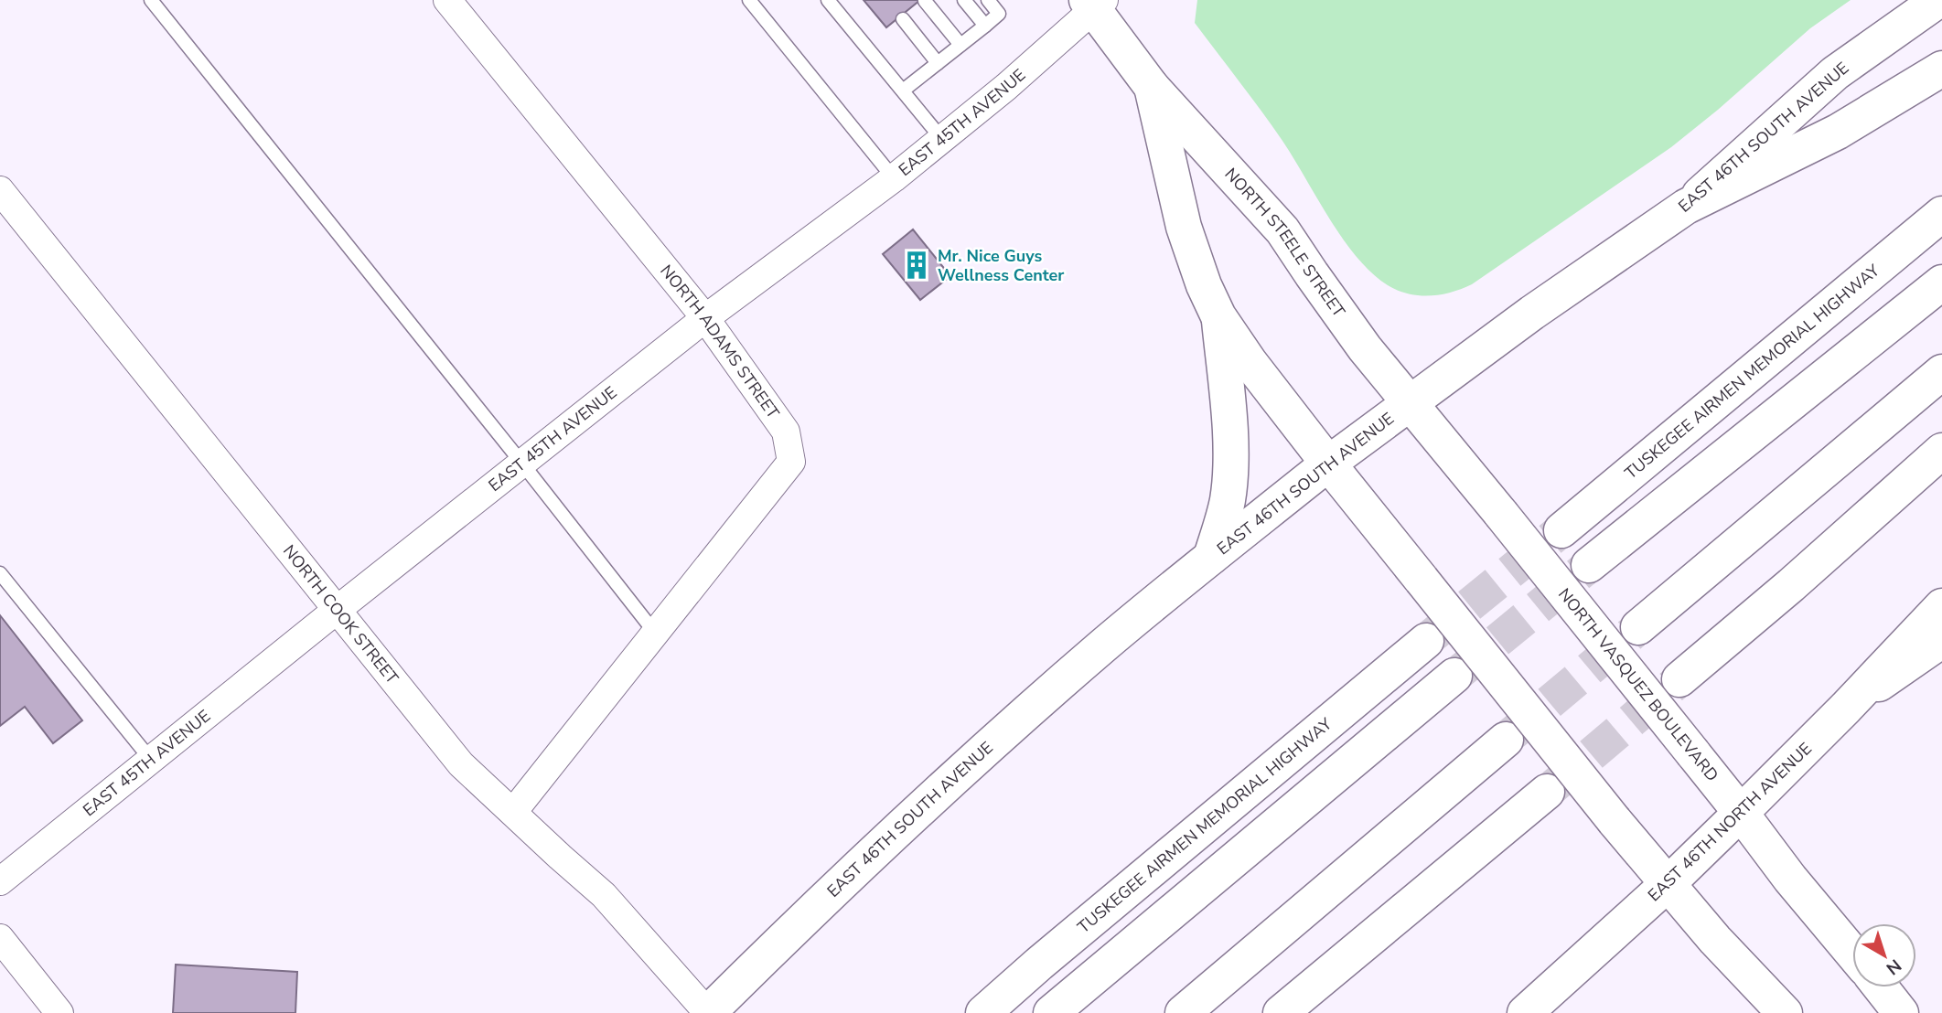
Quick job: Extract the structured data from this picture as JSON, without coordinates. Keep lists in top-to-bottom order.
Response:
{
  "streets": {
    "main road": [
      "EAST 46TH SOUTH AVENUE",
      "NORTH STEELE STREET",
      "TUSKEGEE AIRMEN MEMORIAL HIGHWAY",
      "NORTH VASQUEZ BOULEVARD",
      "EAST 46TH NORTH AVENUE"
    ],
    "street": ["EAST 45TH AVENUE", "NORTH ADAMS STREET", "NORTH COOK STREET"]
  },
  "crossings": [
    ["EAST 45TH AVENUE", "NORTH STEELE STREET"],
    ["EAST 45TH AVENUE", "NORTH ADAMS STREET"],
    ["EAST 45TH AVENUE", "NORTH COOK STREET"],
    ["EAST 46TH SOUTH AVENUE", "NORTH STEELE STREET"],
    ["EAST 46TH SOUTH AVENUE", "NORTH COOK STREET"],
    ["EAST 46TH SOUTH AVENUE", "NORTH VASQUEZ BOULEVARD"],
    ["NORTH STEELE STREET", "NORTH VASQUEZ BOULEVARD"],
    ["NORTH ADAMS STREET", "NORTH COOK STREET"],
    ["NORTH VASQUEZ BOULEVARD", "EAST 46TH NORTH AVENUE"]
  ],
  "places": {
    "building": ["Mr. Nice Guys Wellness Center"]
  },
  "north": "bottom right"
}
